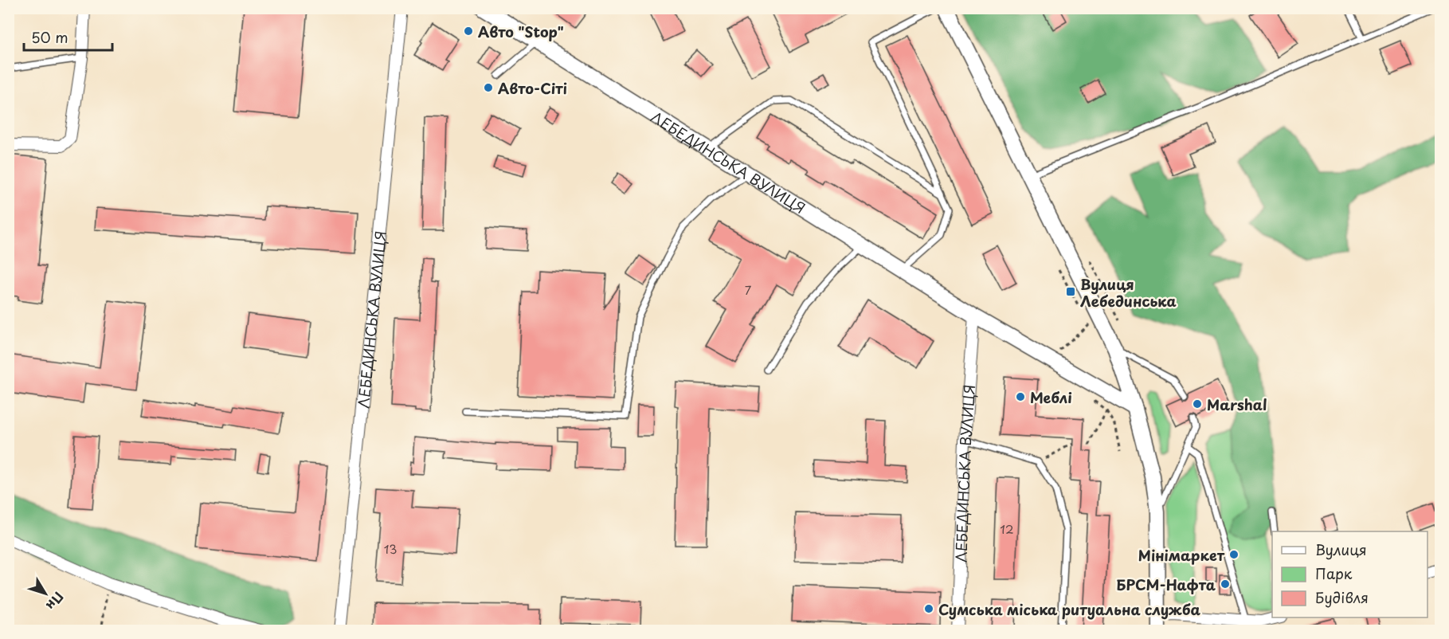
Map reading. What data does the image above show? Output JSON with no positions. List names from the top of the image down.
{
  "streets": {
    "street": ["ЛЕБЕДИНСЬКА ВУЛИЦЯ"]
  },
  "places": {
    "other": [
      "Авто \"Stop\"",
      "Авто-Сіті",
      "Меблі",
      "Marshal",
      "Мінімаркет",
      "БРСМ-Нафта",
      "Сумська міська ритуальна служба"
    ],
    "transit": ["Вулиця Лебединська"]
  },
  "house_numbers": ["7", "12", "13"],
  "legend": ["Вулиця", "Парк", "Будівля"],
  "scale_bar": "50 m",
  "north": "bottom right"
}
